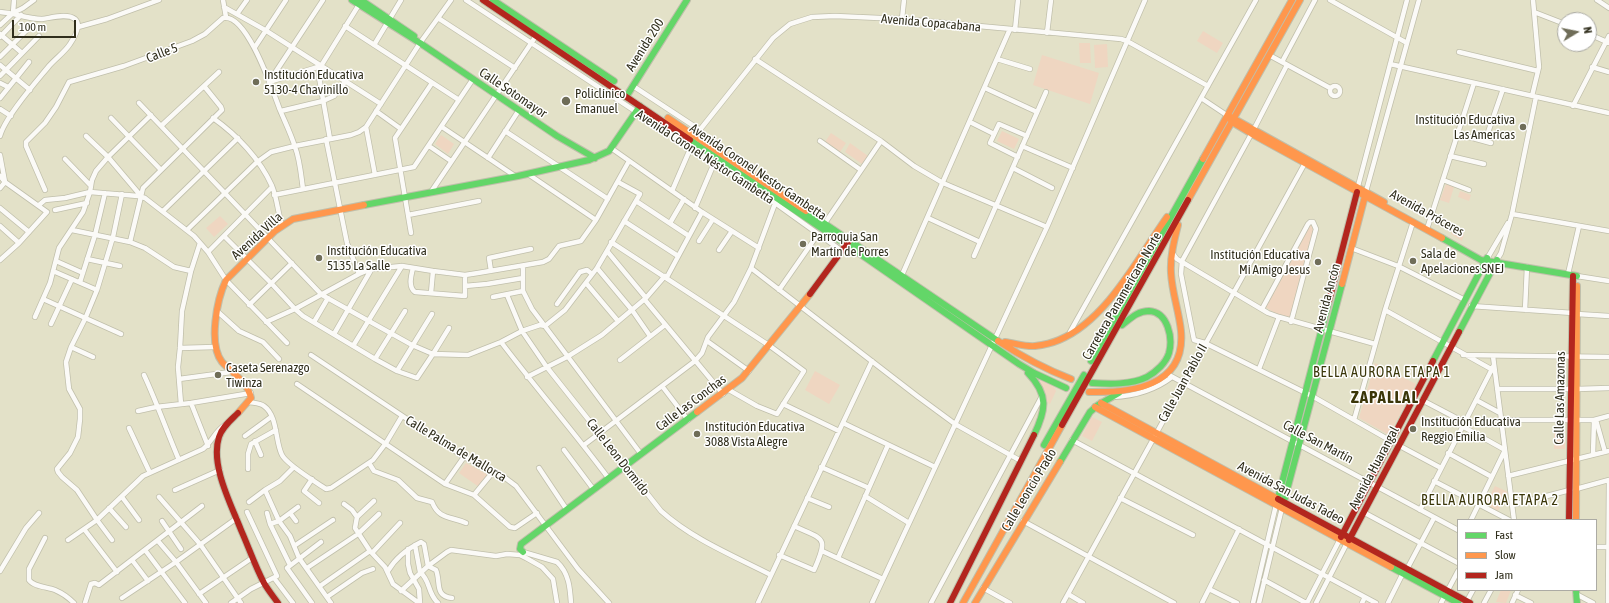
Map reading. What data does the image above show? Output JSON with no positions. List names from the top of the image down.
{
  "streets": {
    "main road": [
      "Avenida 200",
      "Calle Sotomayor",
      "Avenida Coronel Nestor Gambetta",
      "Avenida Próceres",
      "Avenida Villa",
      "Carretera Panamericana Norte",
      "Avenida Ancón",
      "Calle Las Amazonas",
      "Calle Las Conchas",
      "Avenida Huarangal",
      "Calle Leoncio Prado",
      "Avenida San Judas Tadeo"
    ],
    "street": [
      "Avenida Copacabana",
      "Calle 5",
      "Avenida Coronel Néstor Gambetta",
      "Calle Juan Pablo II",
      "Calle San Martín",
      "Calle Palma de Mallorca",
      "Calle Leon Dormido"
    ]
  },
  "crossings": [
    ["Avenida Copacabana", "Avenida Coronel Nestor Gambetta"],
    ["Avenida 200", "Avenida Coronel Néstor Gambetta"],
    ["Avenida 200", "Avenida Coronel Nestor Gambetta"],
    ["Calle Sotomayor", "Avenida Villa"],
    ["Avenida Coronel Néstor Gambetta", "Avenida Coronel Nestor Gambetta"],
    ["Avenida Coronel Néstor Gambetta", "Avenida Villa"],
    ["Avenida Coronel Nestor Gambetta", "Avenida Villa"],
    ["Avenida Coronel Nestor Gambetta", "Calle Las Conchas"],
    ["Avenida Próceres", "Carretera Panamericana Norte"],
    ["Avenida Próceres", "Avenida Ancón"],
    ["Avenida Próceres", "Calle Juan Pablo II"],
    ["Avenida Próceres", "Calle Las Amazonas"],
    ["Avenida Próceres", "Avenida Huarangal"],
    ["Avenida Ancón", "Calle San Martín"],
    ["Avenida Ancón", "Avenida San Judas Tadeo"],
    ["Calle Juan Pablo II", "Calle San Martín"],
    ["Calle Juan Pablo II", "Avenida San Judas Tadeo"],
    ["Calle Las Conchas", "Calle Palma de Mallorca"],
    ["Calle Las Conchas", "Calle Leon Dormido"],
    ["Calle San Martín", "Avenida Huarangal"],
    ["Calle San Martín", "Calle Leoncio Prado"],
    ["Avenida Huarangal", "Avenida San Judas Tadeo"],
    ["Calle Leoncio Prado", "Avenida San Judas Tadeo"]
  ],
  "districts": ["BELLA AURORA ETAPA 1", "ZAPALLAL", "BELLA AURORA ETAPA 2"],
  "places": [
    "Institución Educativa 5130-4 Chavinillo",
    "Policlínico Emanuel",
    "Institución Educativa Las Americas",
    "Parroquia San Martín de Porres",
    "Institución Educativa 5135 La Salle",
    "Sala de Apelaciones SNEJ",
    "Institución Educativa Mi Amigo Jesus",
    "Caseta Serenazgo Tiwinza",
    "Institución Educativa Reggio Emilia",
    "Institución Educativa 3088 Vista Alegre"
  ],
  "legend": ["Fast", "Slow", "Jam"],
  "scale_bar": "100 m",
  "north": "right"
}
